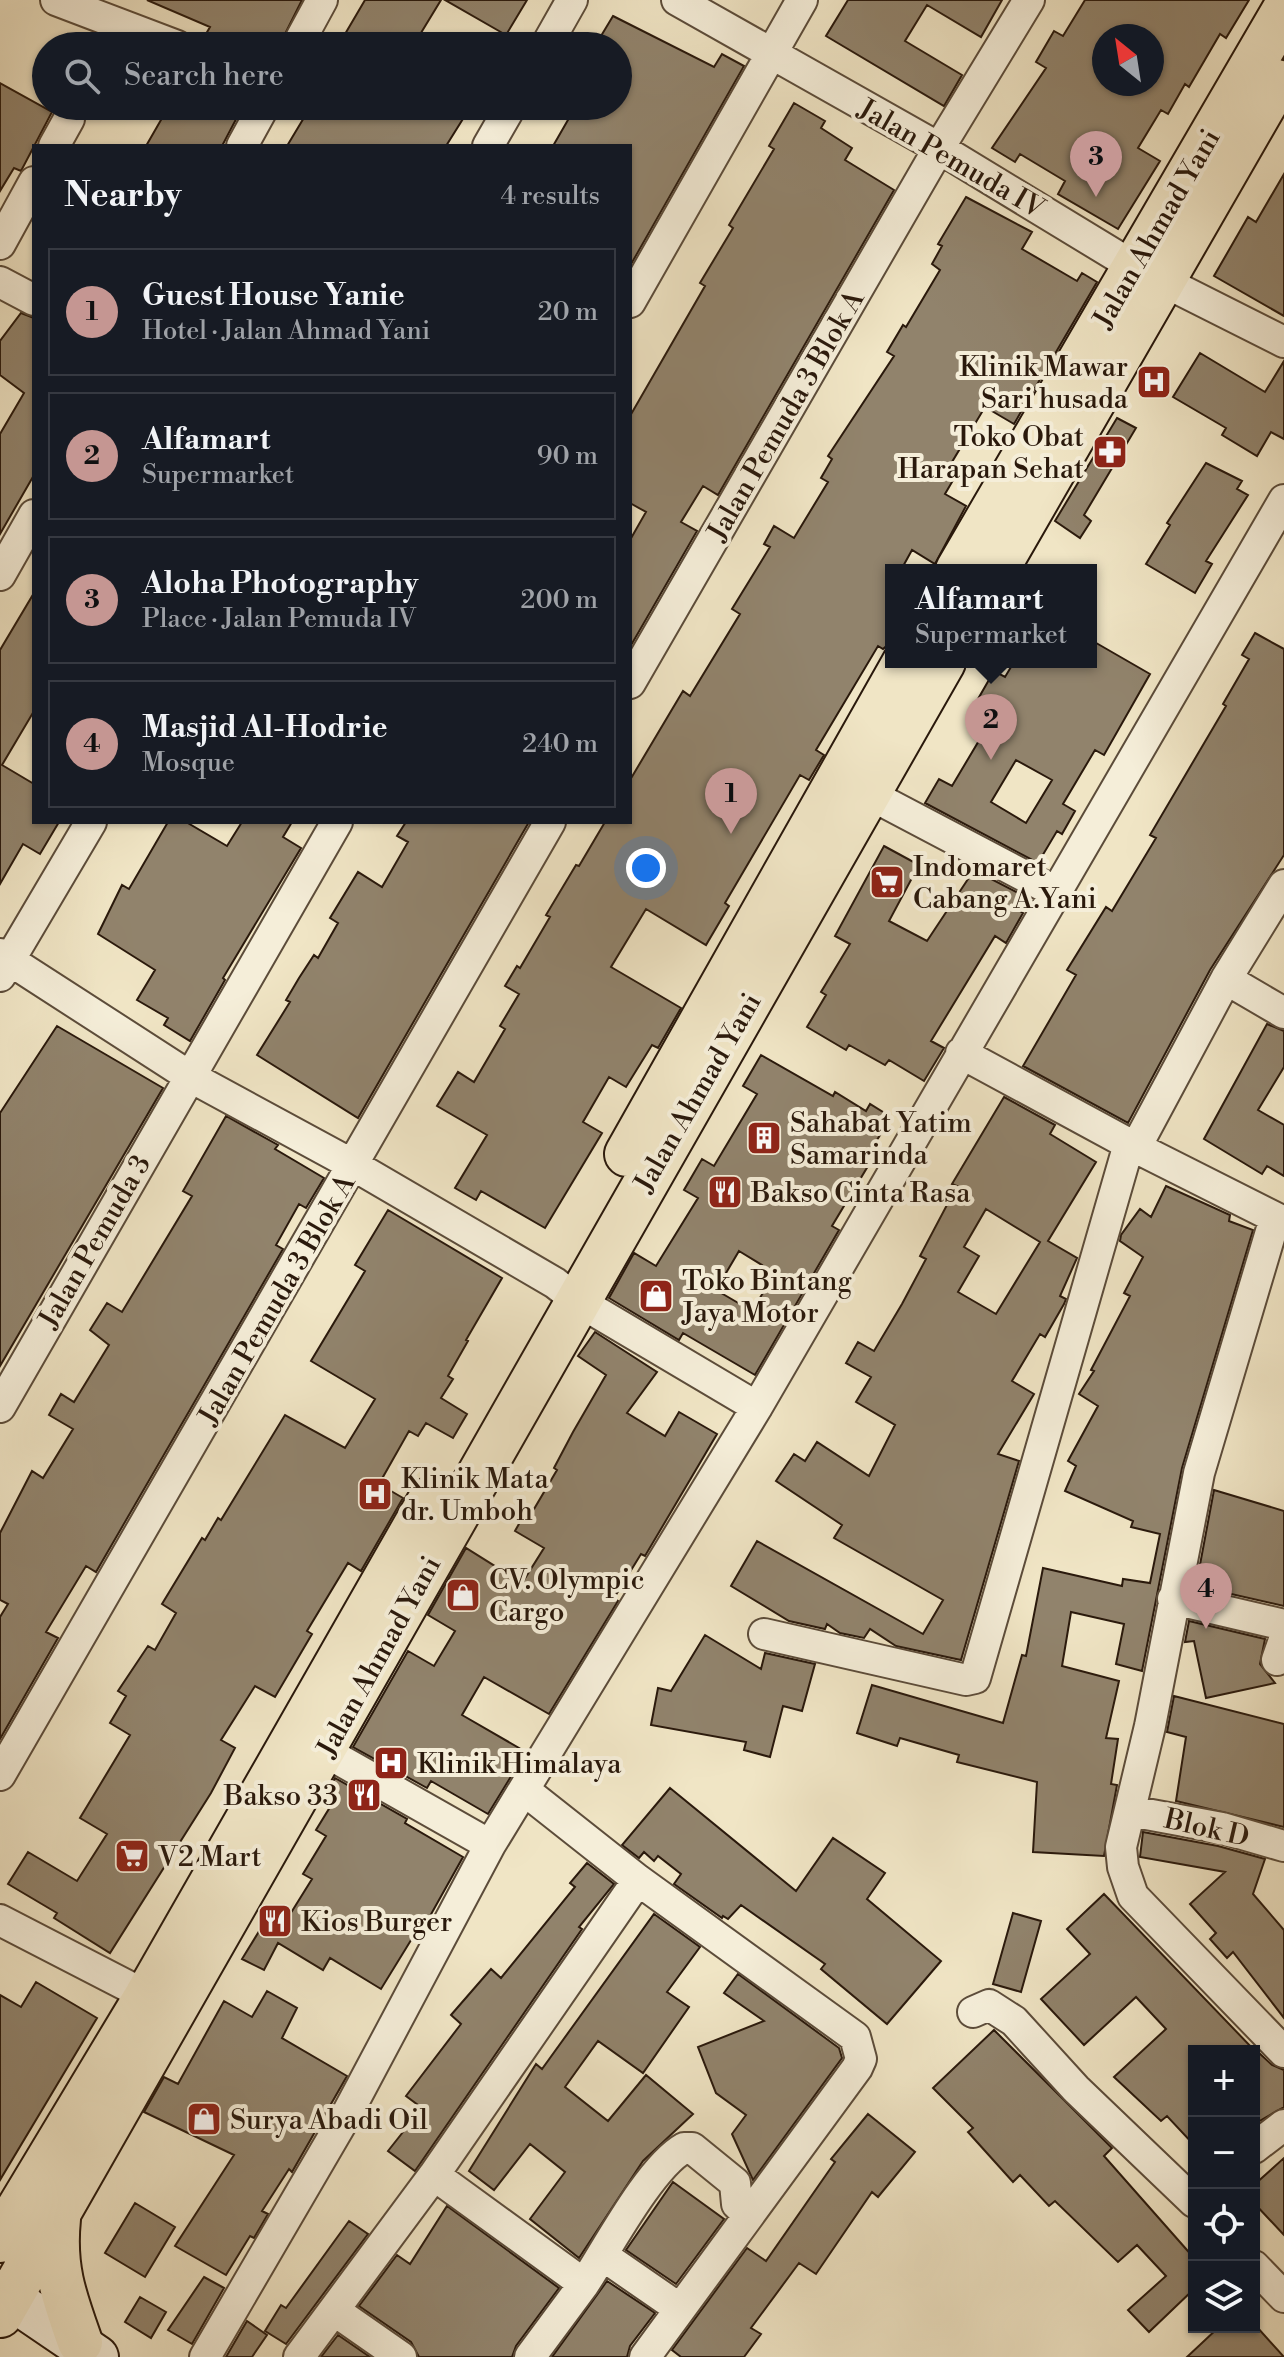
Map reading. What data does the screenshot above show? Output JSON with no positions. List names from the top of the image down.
{
  "streets": {
    "main road": ["Jalan Ahmad Yani"],
    "street": [
      "Jalan Pemuda IV",
      "Jalan Pemuda 3 Blok A",
      "Jalan Pemuda 3",
      "Blok D"
    ]
  },
  "crossings": [
    ["Jalan Pemuda IV", "Jalan Ahmad Yani"],
    ["Jalan Pemuda IV", "Jalan Pemuda 3 Blok A"]
  ],
  "places": {
    "hospital": ["Klinik Mawar Sari husada", "Klinik Mata dr. Umboh", "Klinik Himalaya"],
    "pharmacy": ["Toko Obat Harapan Sehat"],
    "supermarket": ["Indomaret Cabang A.Yani", "V2 Mart"],
    "building": ["Sahabat Yatim Samarinda"],
    "restaurant": ["Bakso Cinta Rasa", "Bakso 33", "Kios Burger"],
    "shop": ["Toko Bintang Jaya Motor", "CV. Olympic Cargo", "Surya Abadi Oil"]
  },
  "north": "top left",
  "page": {
    "search": "Search here",
    "pins": [
      "3",
      "2",
      "1",
      "4"
    ],
    "heading": ["Nearby", "4 results"],
    "list": [
      {
        "mark": "1",
        "name": "Guest House Yanie",
        "note": "Hotel · Jalan Ahmad Yani",
        "value": "20 m"
      },
      {
        "mark": "2",
        "name": "Alfamart",
        "note": "Supermarket",
        "value": "90 m"
      },
      {
        "mark": "3",
        "name": "Aloha Photography",
        "note": "Place · Jalan Pemuda IV",
        "value": "200 m"
      },
      {
        "mark": "4",
        "name": "Masjid Al-Hodrie",
        "note": "Mosque",
        "value": "240 m"
      }
    ],
    "popup": ["Alfamart", "Supermarket"],
    "map_buttons": ["+", "−"]
  }
}
